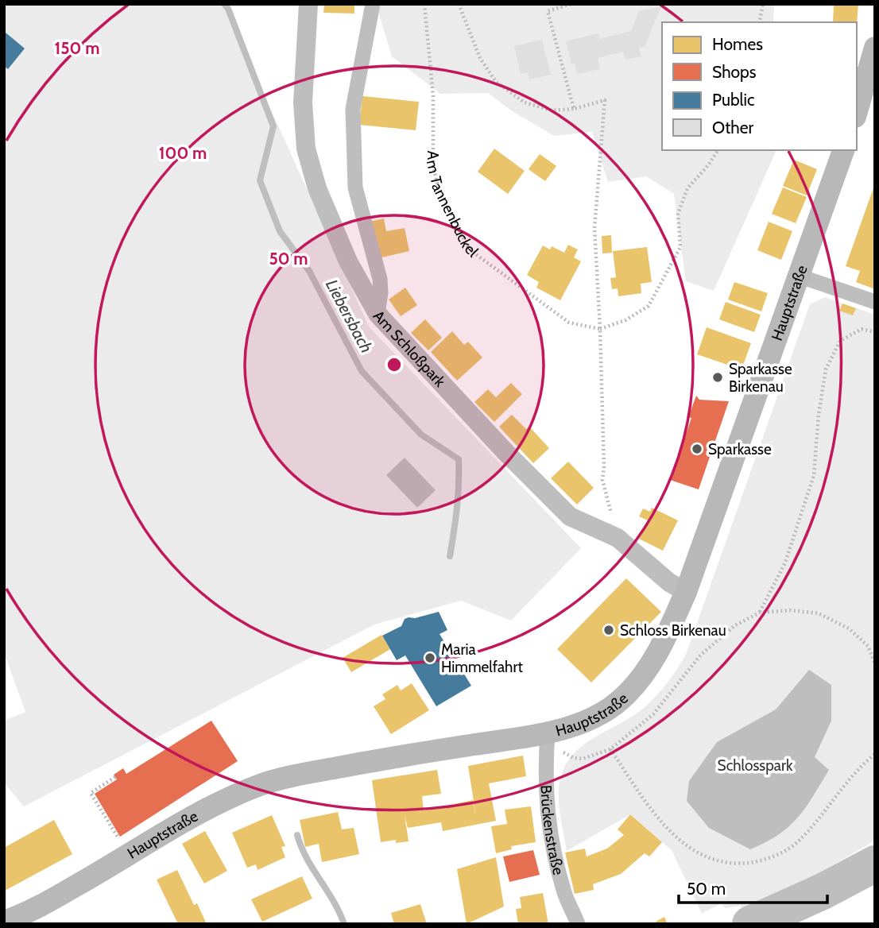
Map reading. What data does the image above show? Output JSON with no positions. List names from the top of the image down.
{
  "streets": {
    "main road": ["Hauptstraße"],
    "street": ["Am Schloßpark", "Brückenstraße"],
    "path": ["Am Tannenbuckel"]
  },
  "crossings": [
    ["Hauptstraße", "Am Schloßpark"],
    ["Hauptstraße", "Brückenstraße"]
  ],
  "water": ["Liebersbach"],
  "parks": ["Schlosspark"],
  "places": [
    "Sparkasse Birkenau",
    "Sparkasse",
    "Schloss Birkenau",
    "Maria Himmelfahrt"
  ],
  "legend": [
    "Homes",
    "Shops",
    "Public",
    "Other"
  ],
  "scale_bar": "50 m",
  "rings": ["150 m", "100 m", "50 m"]
}
